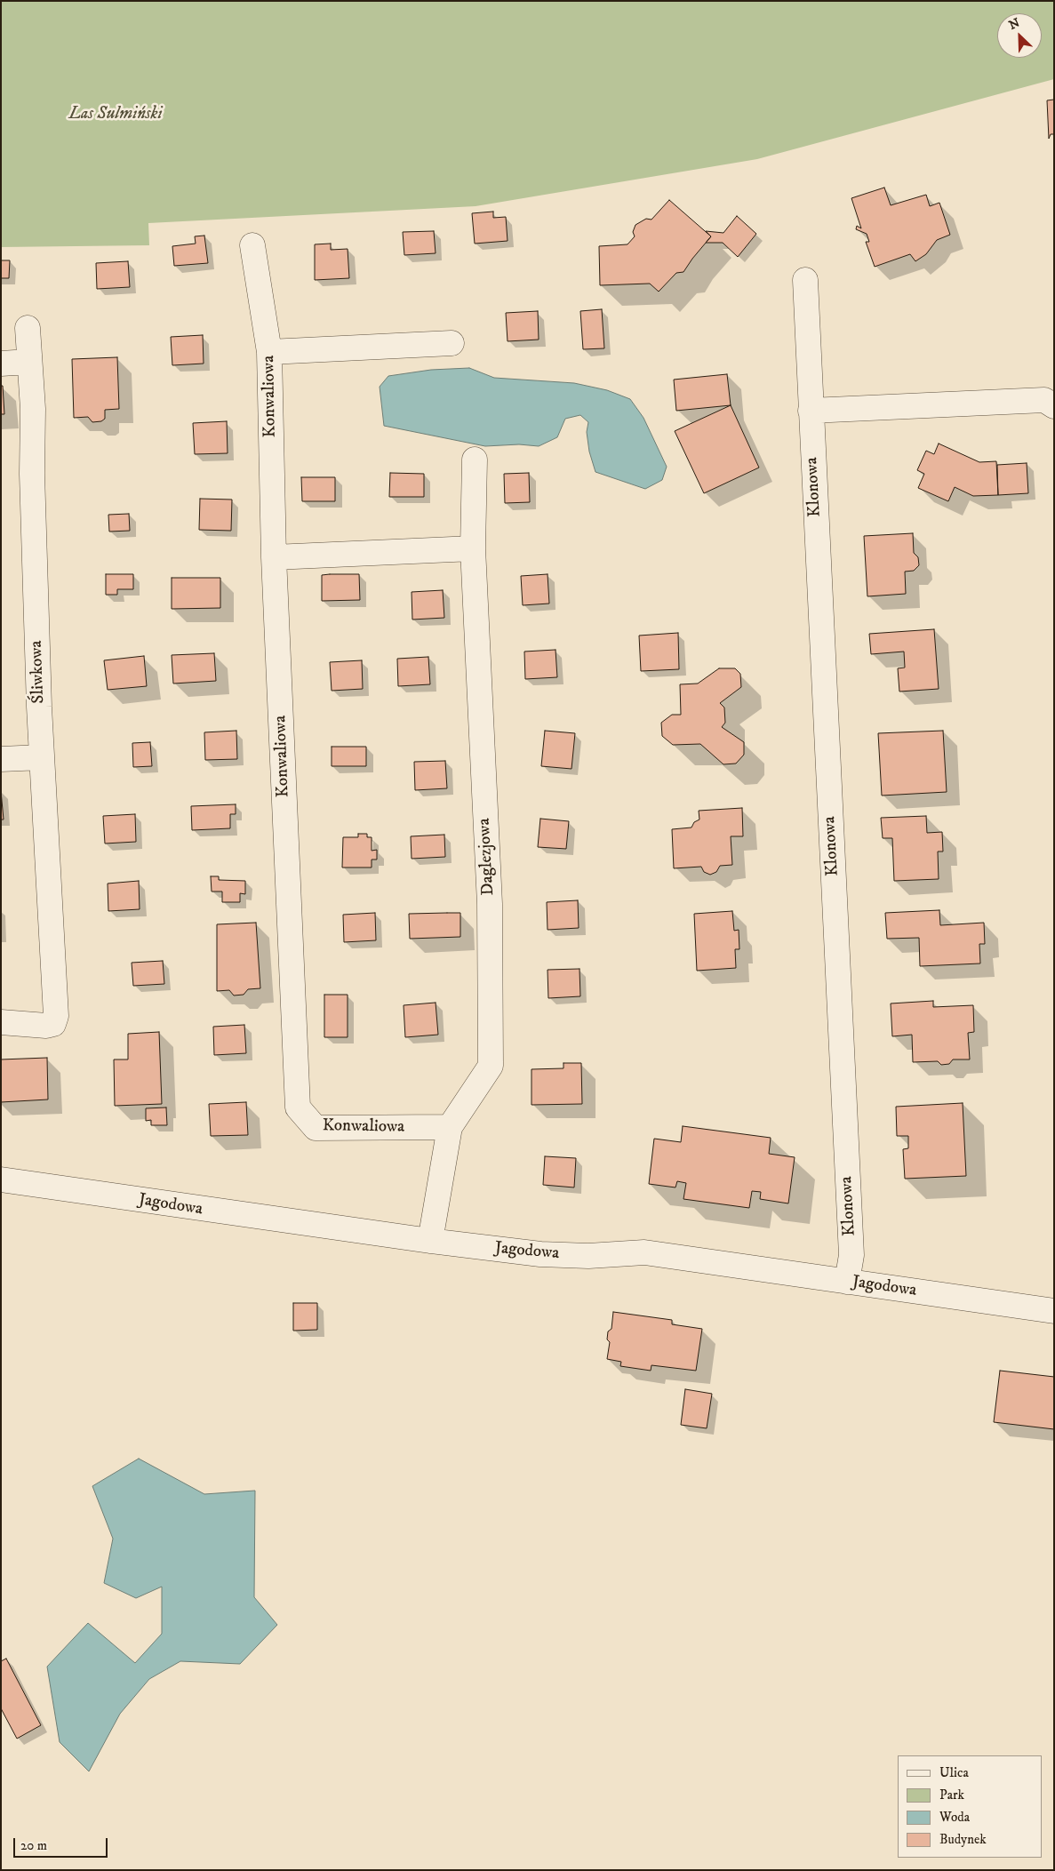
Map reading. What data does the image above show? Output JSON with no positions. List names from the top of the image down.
{
  "streets": {
    "street": [
      "Konwaliowa",
      "Klonowa",
      "Śliwkowa",
      "Daglezjowa",
      "Jagodowa"
    ]
  },
  "crossings": [
    ["Konwaliowa", "Daglezjowa"],
    ["Klonowa", "Jagodowa"],
    ["Daglezjowa", "Jagodowa"]
  ],
  "parks": ["Las Sulmiński"],
  "legend": [
    "Ulica",
    "Park",
    "Woda",
    "Budynek"
  ],
  "scale_bar": "20 m",
  "north": "top left"
}
